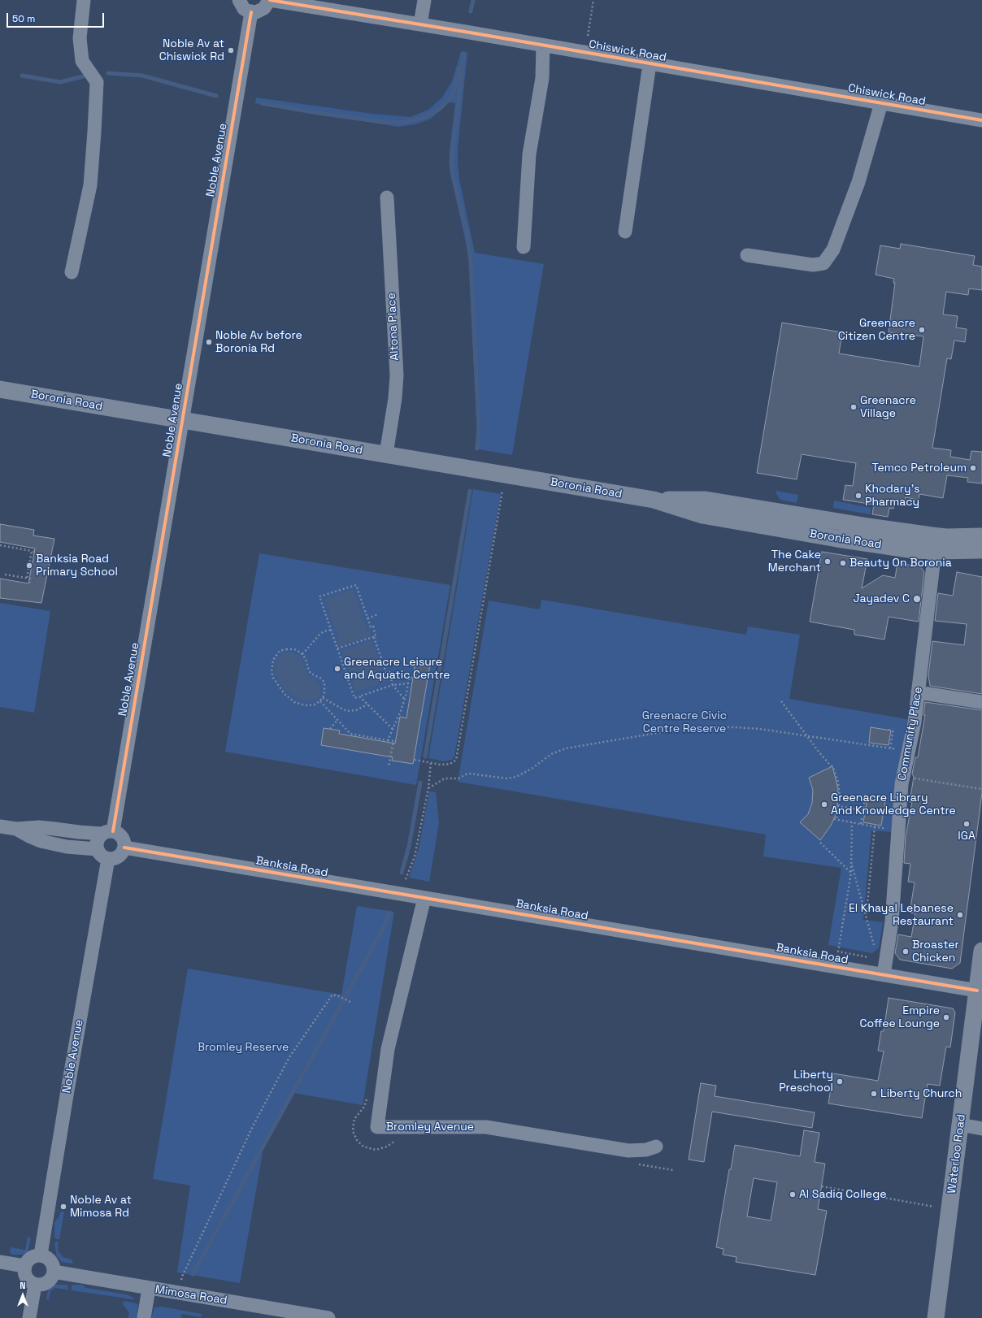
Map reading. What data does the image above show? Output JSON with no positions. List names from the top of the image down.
{
  "streets": {
    "main road": ["Boronia Road", "Waterloo Road"],
    "street": [
      "Chiswick Road",
      "Noble Avenue",
      "Altona Place",
      "Community Place",
      "Banksia Road",
      "Bromley Avenue",
      "Mimosa Road"
    ]
  },
  "crossings": [
    ["Noble Avenue", "Boronia Road"],
    ["Noble Avenue", "Banksia Road"],
    ["Noble Avenue", "Mimosa Road"],
    ["Altona Place", "Boronia Road"],
    ["Boronia Road", "Community Place"],
    ["Community Place", "Banksia Road"],
    ["Banksia Road", "Bromley Avenue"],
    ["Banksia Road", "Waterloo Road"]
  ],
  "parks": ["Greenacre Civic Centre Reserve", "Bromley Reserve"],
  "places": [
    "Noble Av at Chiswick Rd",
    "Greenacre Citizen Centre",
    "Noble Av before Boronia Rd",
    "Greenacre Village",
    "Temco Petroleum",
    "Khodary's Pharmacy",
    "The Cake Merchant",
    "Beauty On Boronia",
    "Banksia Road Primary School",
    "Jayadev C",
    "Greenacre Leisure and Aquatic Centre",
    "Greenacre Library And Knowledge Centre",
    "IGA",
    "El Khayal Lebanese Restaurant",
    "Broaster Chicken",
    "Empire Coffee Lounge",
    "Liberty Preschool",
    "Liberty Church",
    "Al Sadiq College",
    "Noble Av at Mimosa Rd"
  ],
  "scale_bar": "50 m",
  "north": "top"
}
